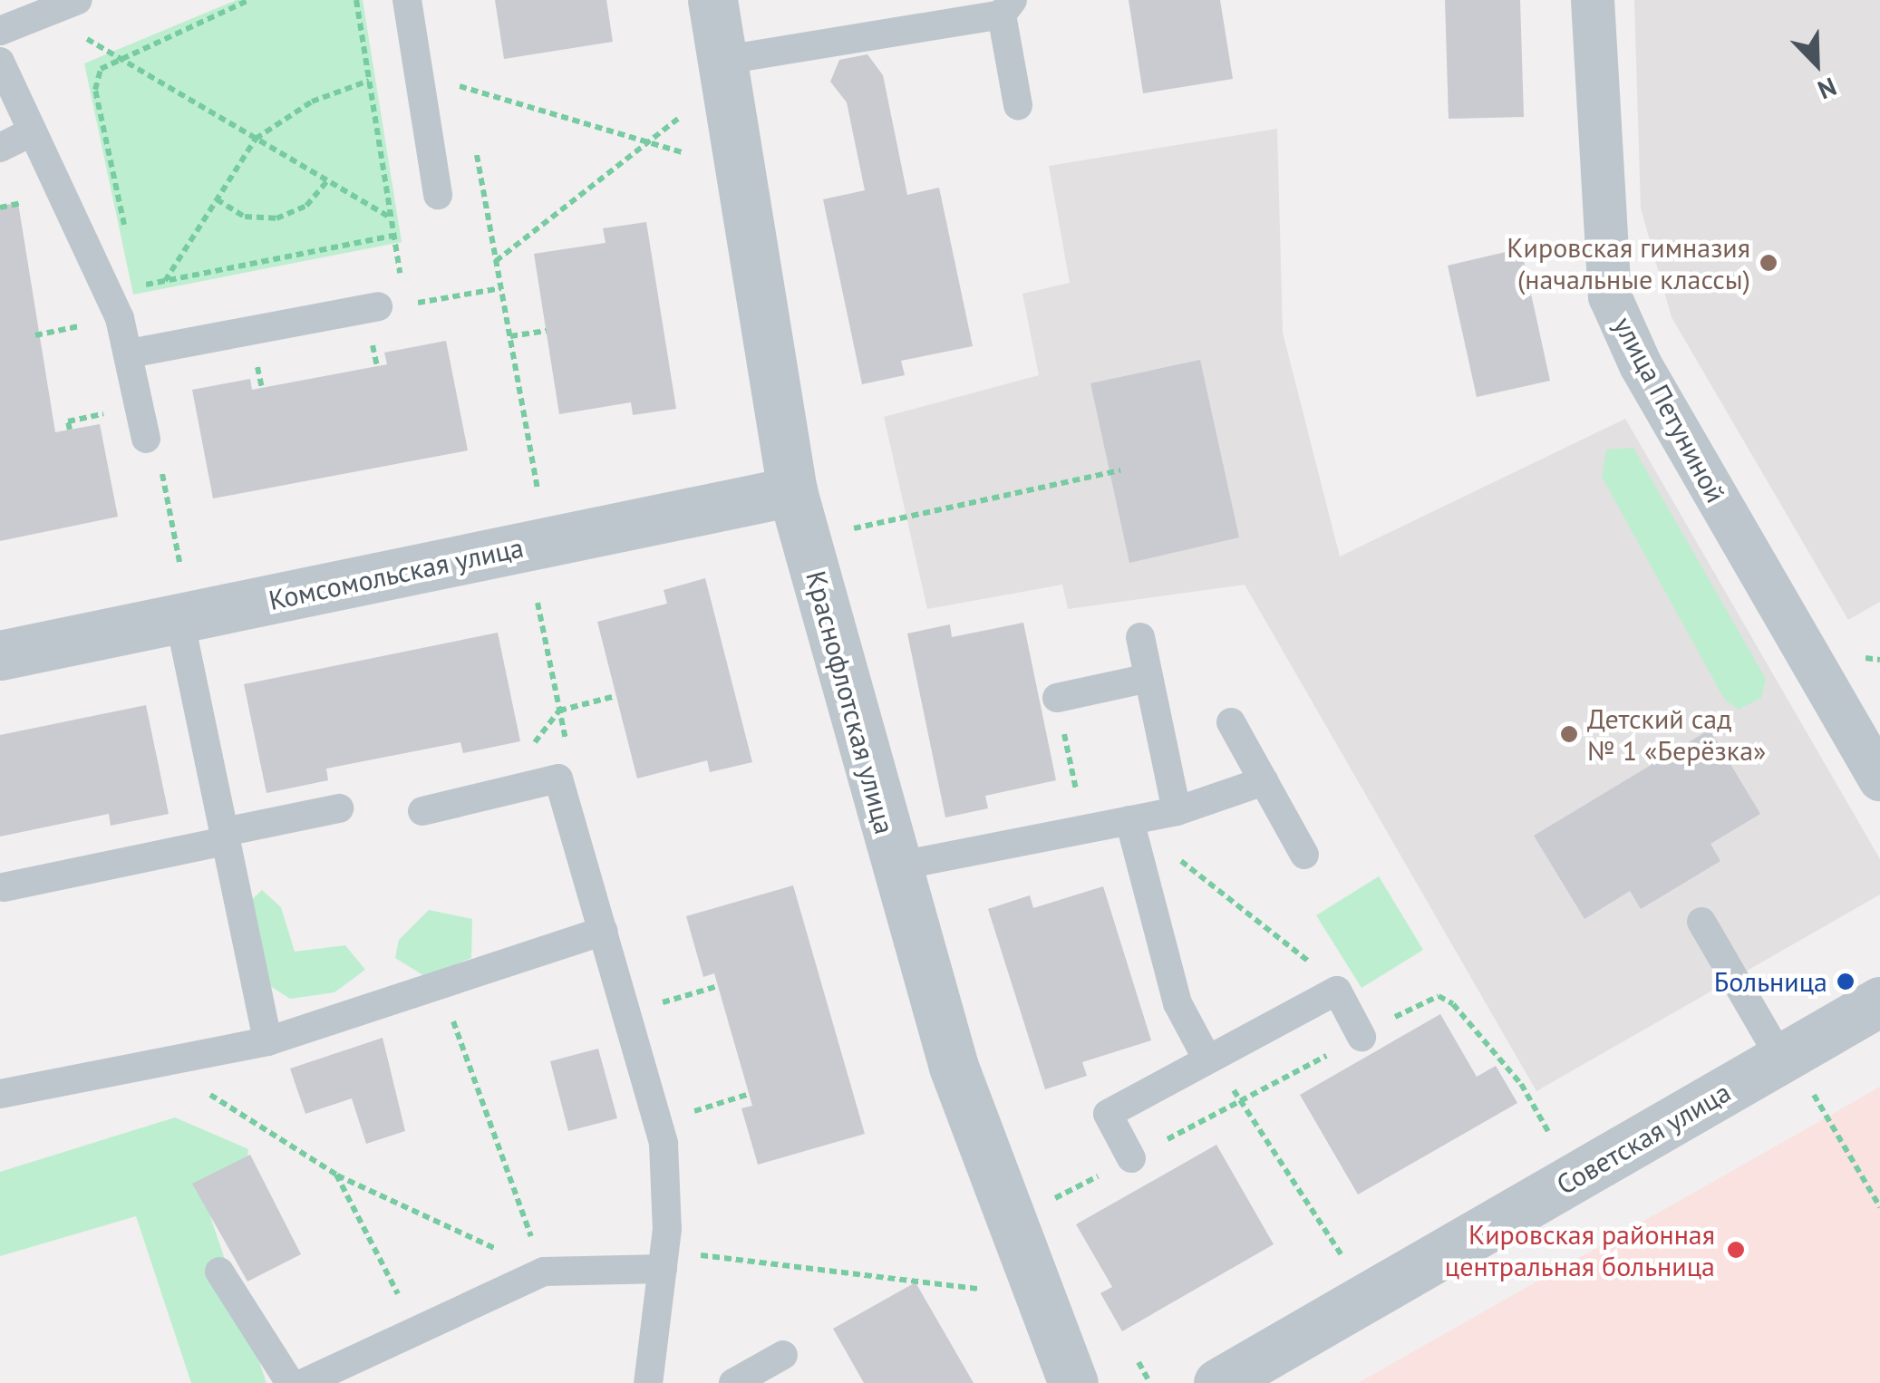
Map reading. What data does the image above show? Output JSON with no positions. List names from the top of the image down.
{
  "streets": {
    "street": [
      "улица Петуниной",
      "Комсомольская улица",
      "Краснофлотская улица",
      "Советская улица"
    ]
  },
  "crossings": [
    ["Комсомольская улица", "Краснофлотская улица"]
  ],
  "places": [
    "Кировская гимназия (начальные классы)",
    "Детский сад № 1 «Берёзка»",
    "Больница",
    "Кировская районная центральная больница"
  ],
  "north": "bottom right"
}
